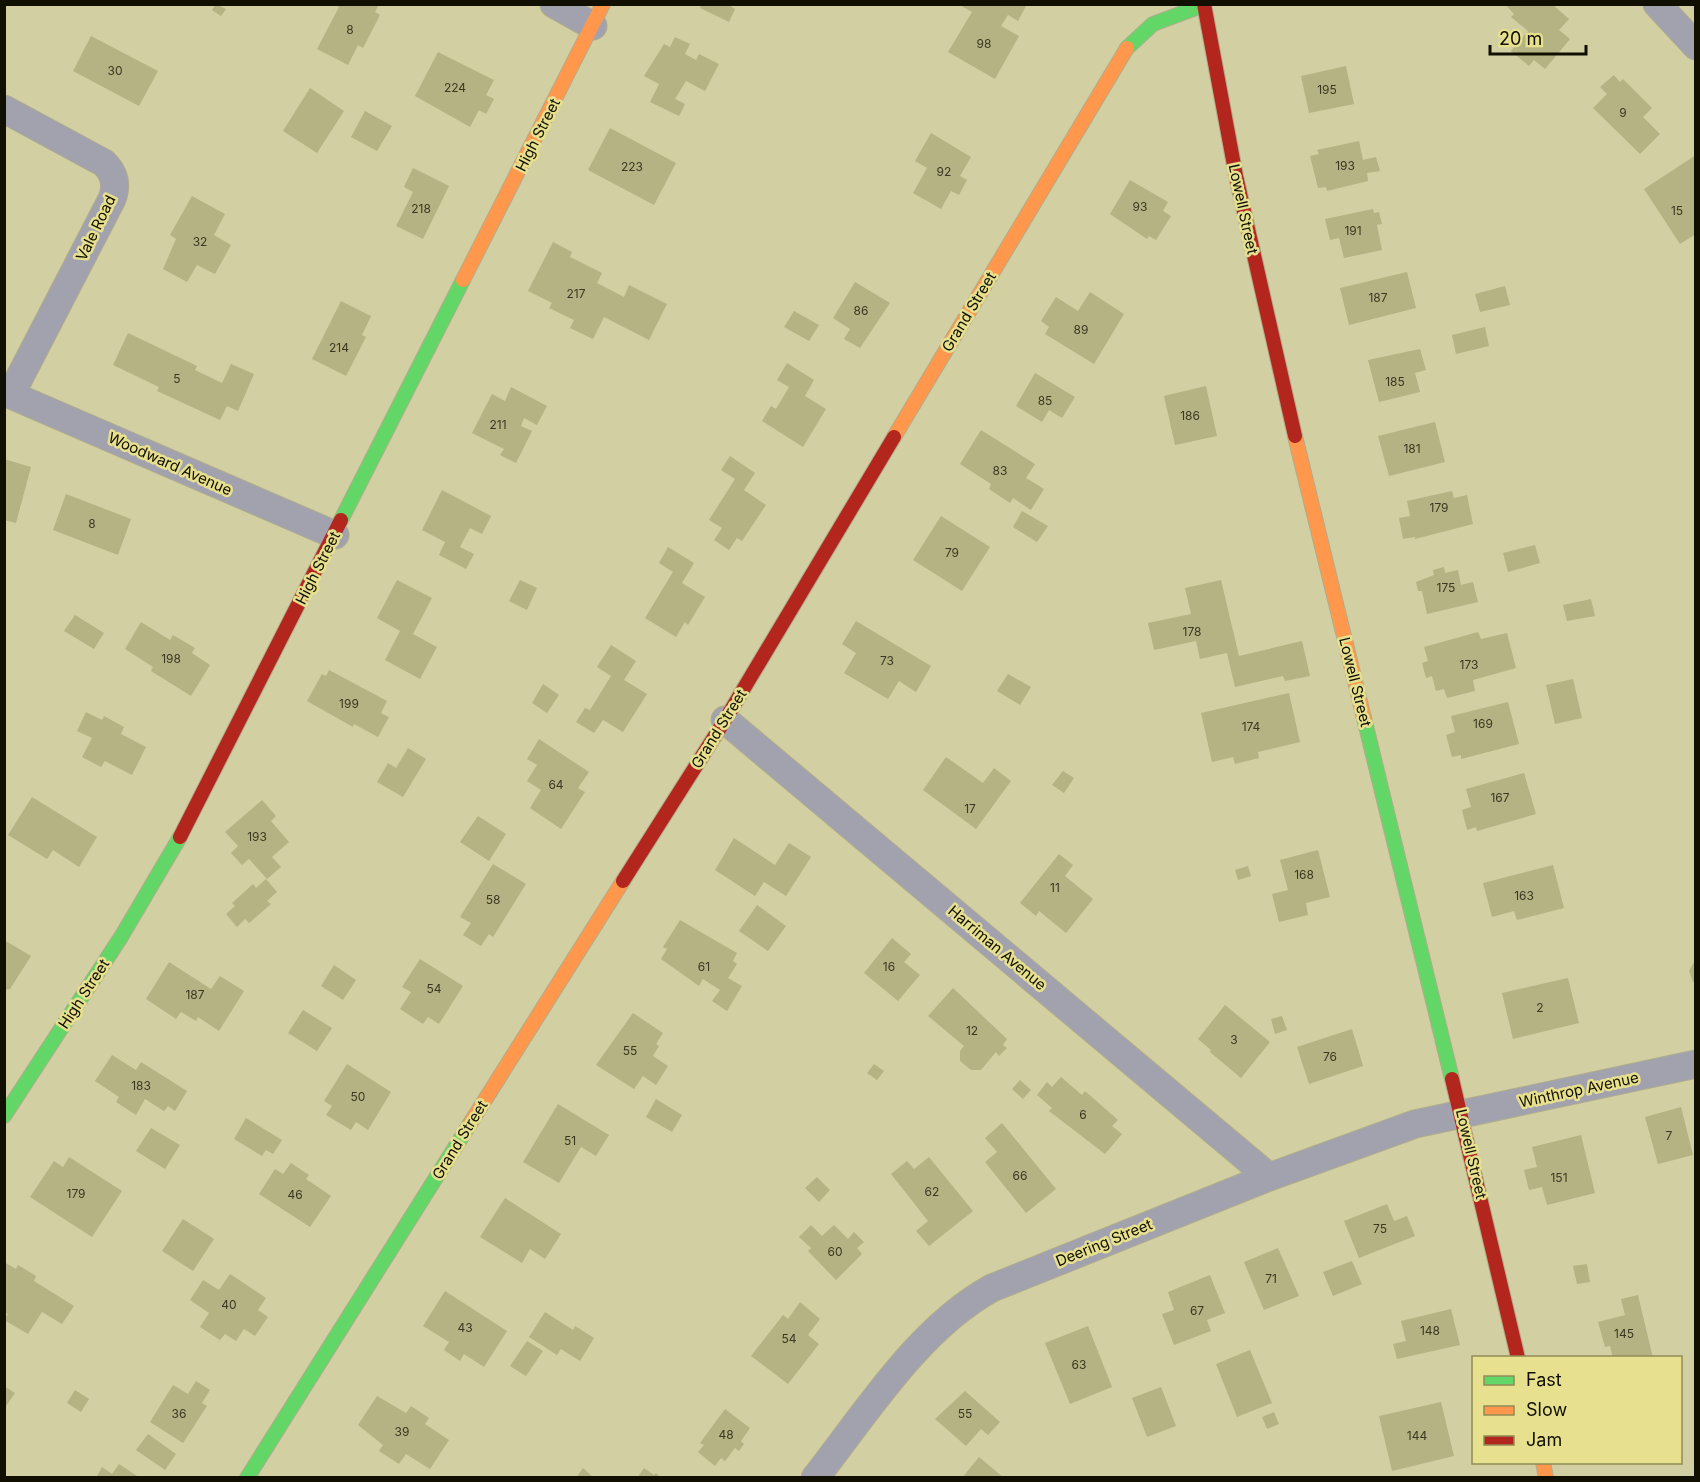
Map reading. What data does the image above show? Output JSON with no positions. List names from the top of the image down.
{
  "streets": {
    "street": [
      "High Street",
      "Lowell Street",
      "Vale Road",
      "Grand Street",
      "Woodward Avenue",
      "Harriman Avenue",
      "Winthrop Avenue",
      "Deering Street"
    ]
  },
  "crossings": [
    ["High Street", "Woodward Avenue"],
    ["Lowell Street", "Grand Street"],
    ["Lowell Street", "Winthrop Avenue"],
    ["Lowell Street", "Deering Street"],
    ["Vale Road", "Woodward Avenue"],
    ["Grand Street", "Harriman Avenue"],
    ["Harriman Avenue", "Deering Street"],
    ["Winthrop Avenue", "Deering Street"]
  ],
  "house_numbers": [
    "8",
    "98",
    "30",
    "224",
    "195",
    "9",
    "193",
    "223",
    "92",
    "93",
    "218",
    "15",
    "191",
    "32",
    "217",
    "187",
    "86",
    "89",
    "214",
    "5",
    "185",
    "85",
    "186",
    "211",
    "181",
    "83",
    "179",
    "8",
    "79",
    "175",
    "178",
    "198",
    "73",
    "173",
    "199",
    "169",
    "174",
    "64",
    "167",
    "17",
    "193",
    "168",
    "11",
    "163",
    "58",
    "61",
    "16",
    "54",
    "187",
    "2",
    "12",
    "3",
    "55",
    "76",
    "183",
    "50",
    "6",
    "7",
    "51",
    "66",
    "151",
    "62",
    "179",
    "46",
    "75",
    "60",
    "71",
    "40",
    "67",
    "43",
    "148",
    "145",
    "54",
    "63",
    "36",
    "55",
    "39",
    "48",
    "144"
  ],
  "legend": ["Fast", "Slow", "Jam"],
  "scale_bar": "20 m"
}
